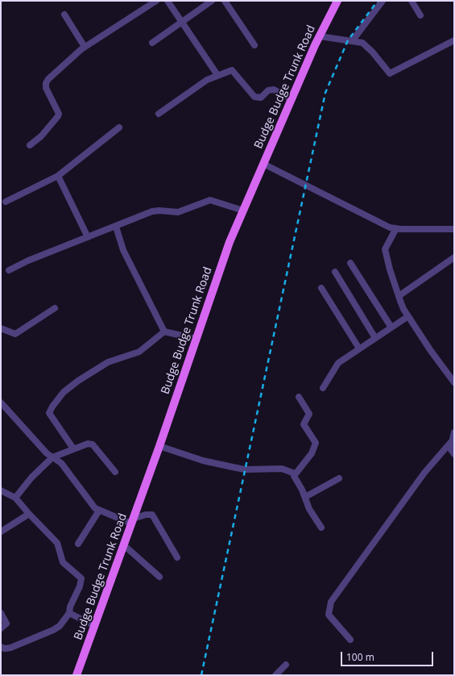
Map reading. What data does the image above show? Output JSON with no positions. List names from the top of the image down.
{
  "streets": {
    "main road": ["Budge Budge Trunk Road"]
  },
  "scale_bar": "100 m"
}
